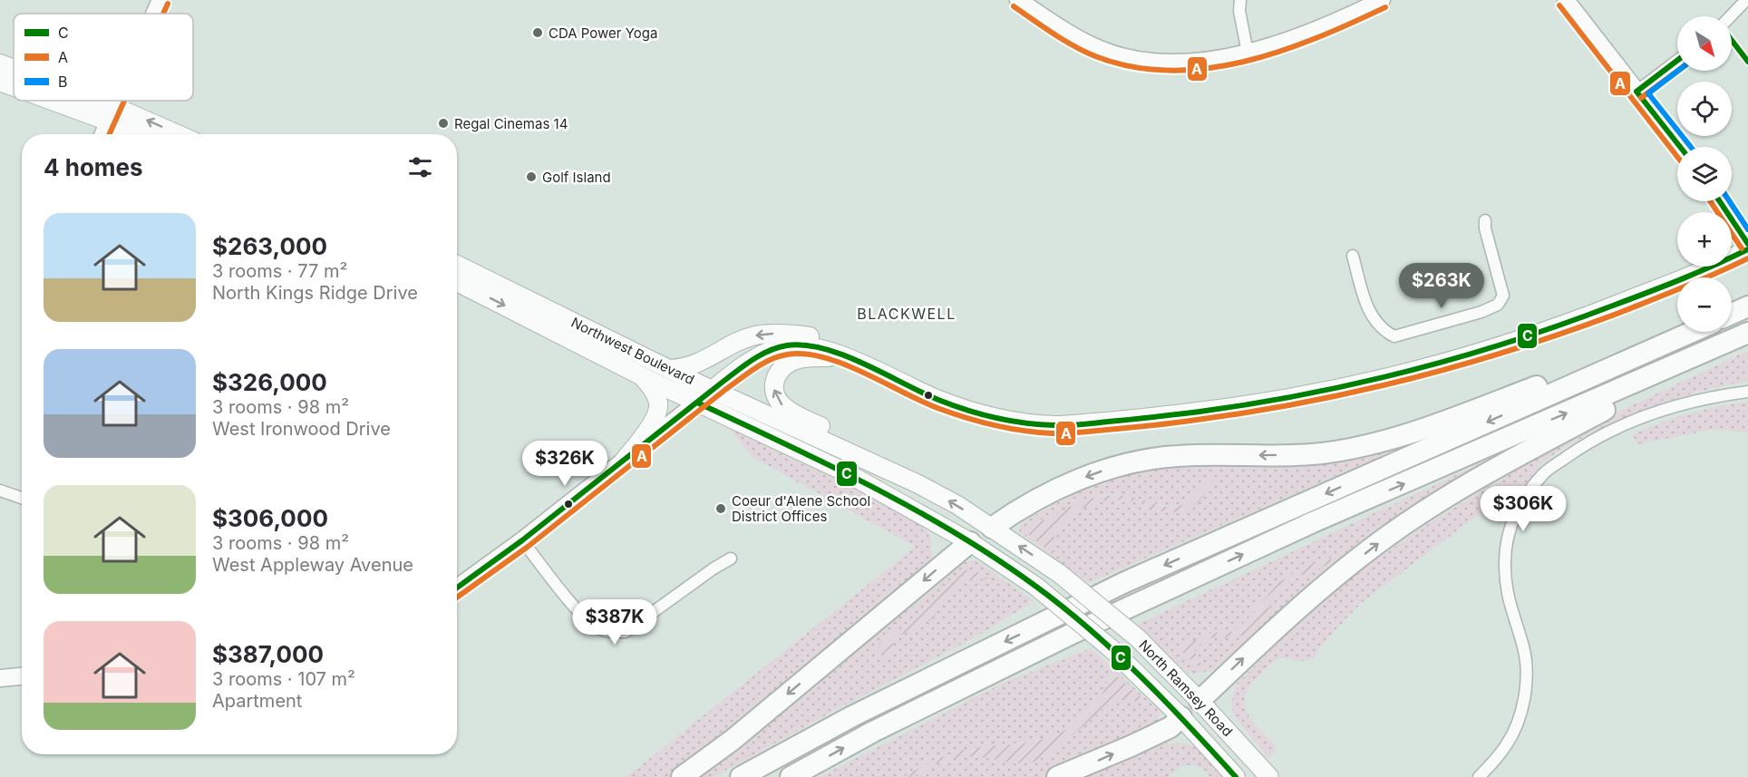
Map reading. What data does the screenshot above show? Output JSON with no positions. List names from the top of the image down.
{
  "streets": {
    "main road": ["Northwest Boulevard", "North Ramsey Road"]
  },
  "crossings": [
    ["Northwest Boulevard", "North Ramsey Road"]
  ],
  "districts": ["BLACKWELL"],
  "places": [
    "CDA Power Yoga",
    "Regal Cinemas 14",
    "Golf Island",
    "Coeur d'Alene School District Offices"
  ],
  "lines": ["transit line A", "transit line C", "transit line B"],
  "legend": ["C", "A", "B"],
  "north": "bottom right",
  "page": {
    "map_buttons": ["+", "−"],
    "heading": "4 homes",
    "list": [
      {
        "name": "$263,000",
        "note": "3 rooms · 77 m² · North Kings Ridge Drive"
      },
      {
        "name": "$326,000",
        "note": "3 rooms · 98 m² · West Ironwood Drive"
      },
      {
        "name": "$306,000",
        "note": "3 rooms · 98 m² · West Appleway Avenue"
      },
      {
        "name": "$387,000",
        "note": "3 rooms · 107 m² · Apartment"
      }
    ],
    "price": [
      "$263K",
      "$326K",
      "$306K",
      "$387K"
    ]
  }
}
